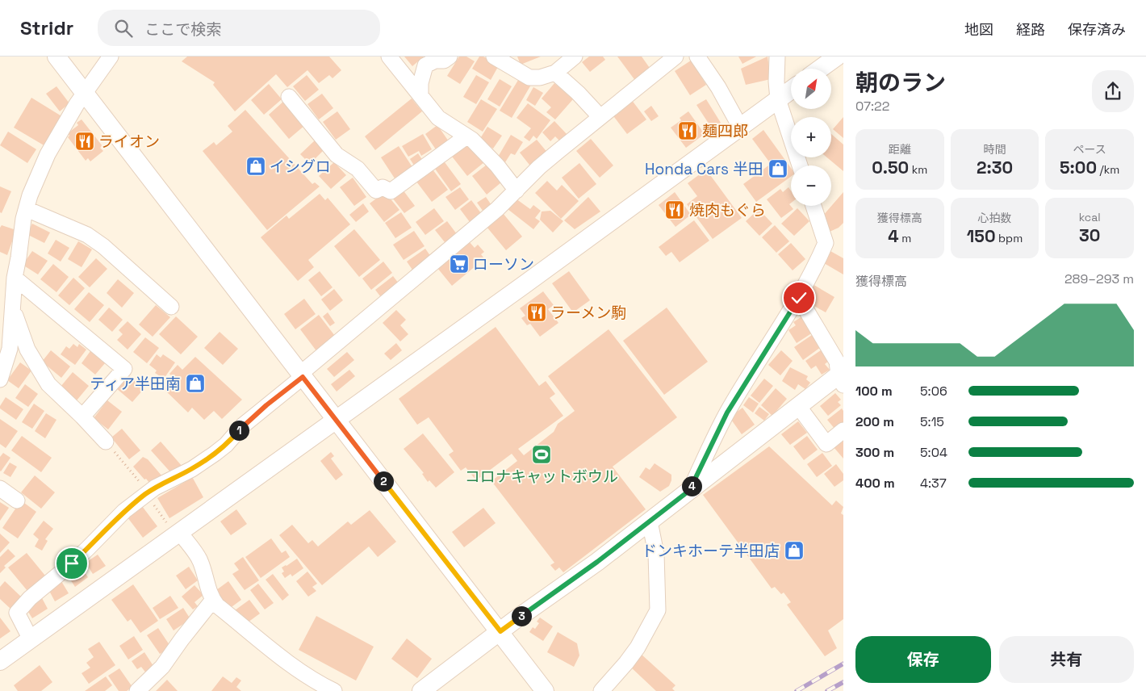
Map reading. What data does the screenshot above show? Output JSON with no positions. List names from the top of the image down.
{
  "places": {
    "restaurant": [
      "麺四郎",
      "ライオン",
      "焼肉もぐら",
      "ラーメン駒"
    ],
    "shop": [
      "イシグロ",
      "Honda Cars 半田",
      "ティア半田南",
      "ドンキホーテ半田店"
    ],
    "supermarket": ["ローソン"],
    "sports": ["コロナキャットボウル"]
  },
  "north": "top right",
  "page": {
    "header": "Stridr",
    "search": "ここで検索",
    "nav": ["地図", "経路", "保存済み"],
    "heading": ["朝のラン", "07:22"],
    "map_buttons": ["+", "−"],
    "stats": [
      ["距離", "0.50 km"],
      ["時間", "2:30"],
      ["ペース", "5:00 /km"],
      ["獲得標高", "4 m"],
      ["心拍数", "150 bpm"],
      ["kcal", "30"]
    ],
    "chart": ["獲得標高", "289–293 m"],
    "list": [
      {
        "name": "100 m",
        "note": "5:06"
      },
      {
        "name": "200 m",
        "note": "5:15"
      },
      {
        "name": "300 m",
        "note": "5:04"
      },
      {
        "name": "400 m",
        "note": "4:37"
      }
    ],
    "pins": [
      "1",
      "2",
      "4",
      "3"
    ],
    "buttons": ["保存", "共有"]
  }
}
